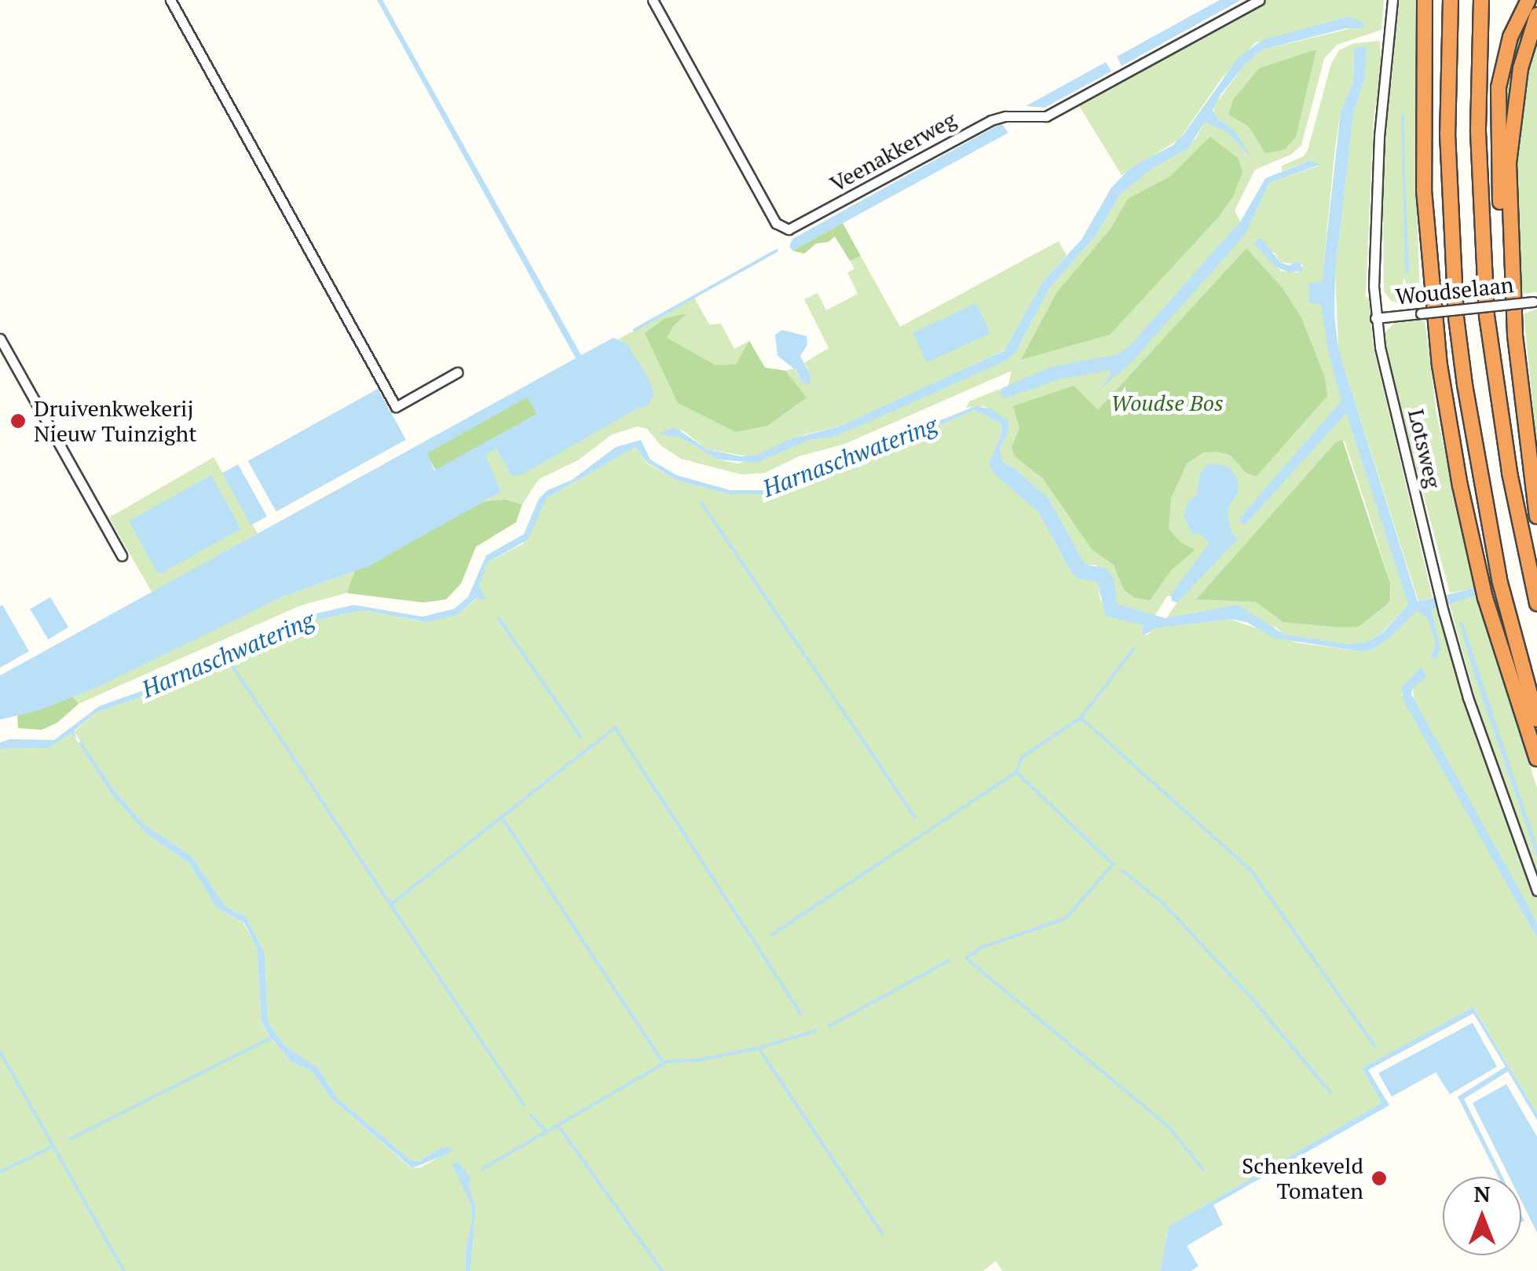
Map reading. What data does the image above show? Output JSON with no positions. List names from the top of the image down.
{
  "streets": {
    "street": ["Veenakkerweg", "Woudselaan", "Lotsweg"]
  },
  "crossings": [
    ["Woudselaan", "Lotsweg"]
  ],
  "water": ["Harnaschwatering"],
  "parks": ["Woudse Bos"],
  "places": ["Druivenkwekerij Nieuw Tuinzight", "Schenkeveld Tomaten"],
  "north": "top"
}
